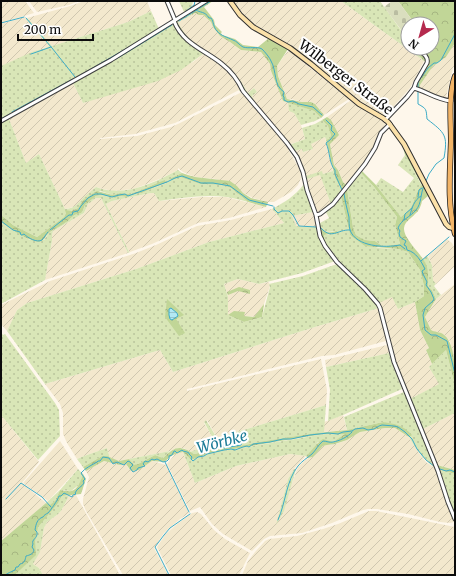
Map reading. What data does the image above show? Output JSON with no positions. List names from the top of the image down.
{
  "streets": {
    "street": ["Wilberger Straße"]
  },
  "water": ["Wörbke"],
  "scale_bar": "200 m",
  "north": "bottom left"
}
